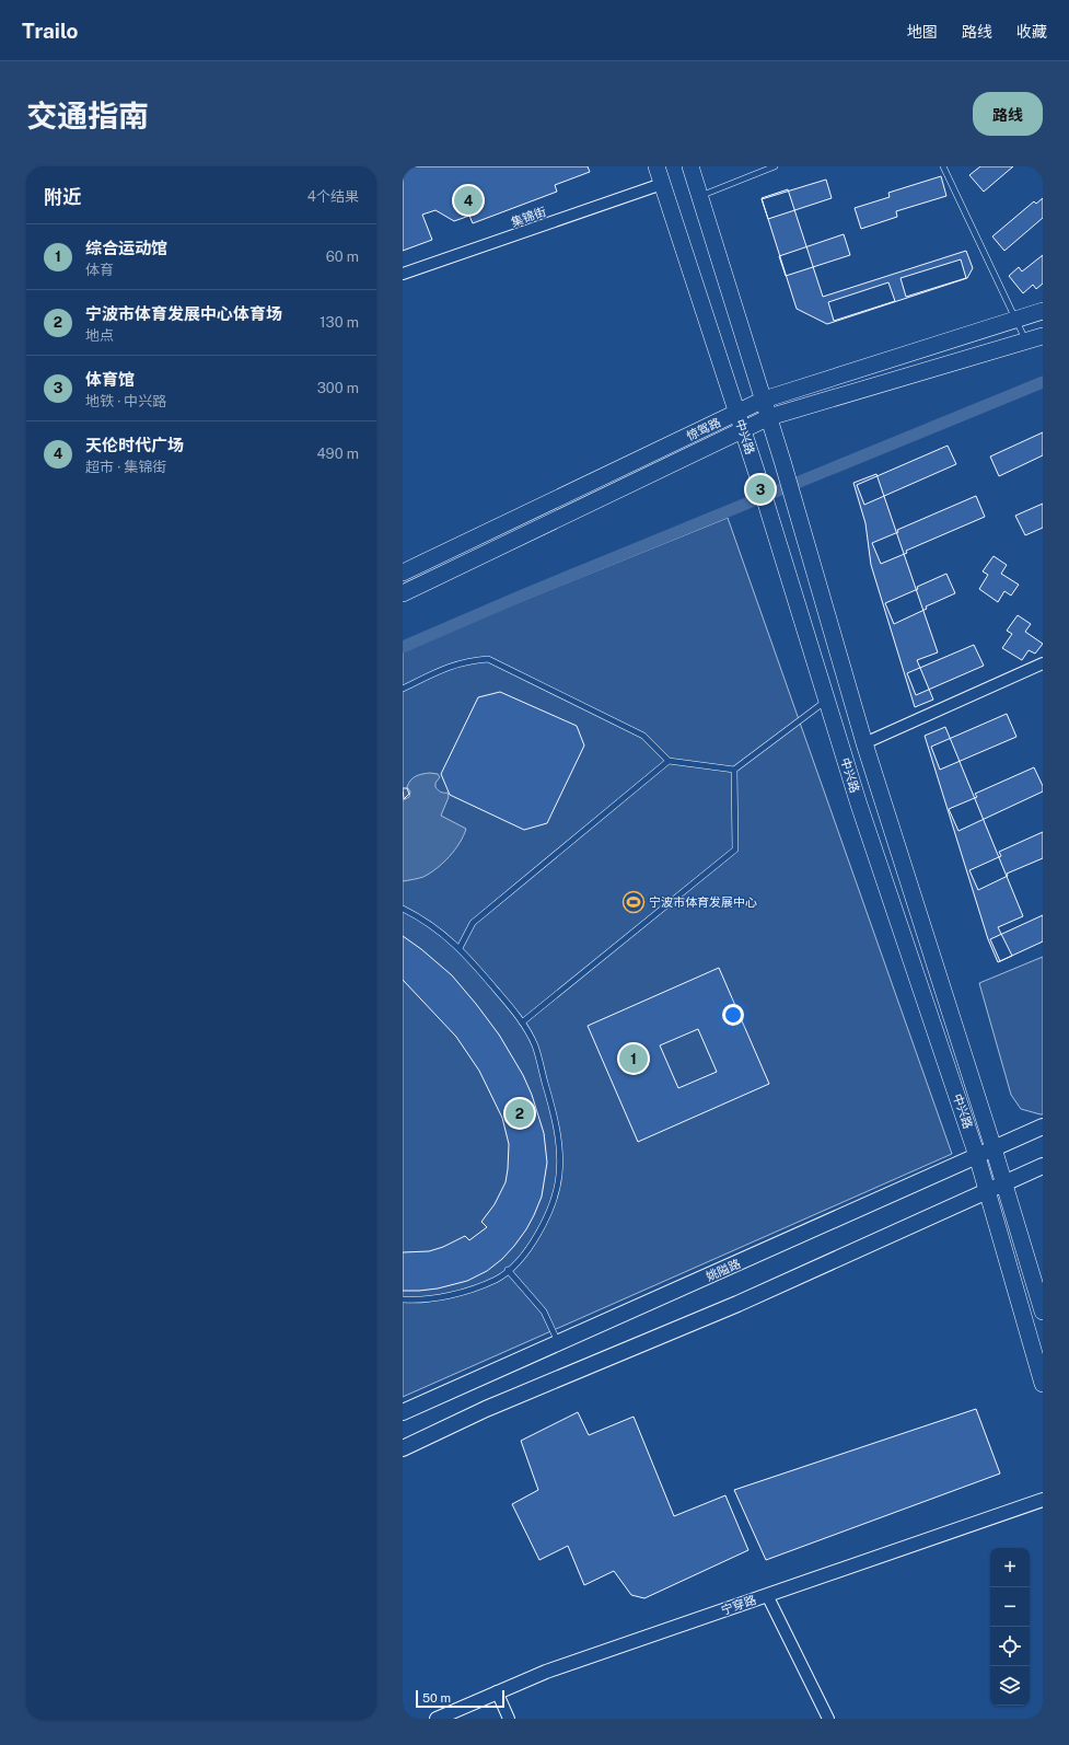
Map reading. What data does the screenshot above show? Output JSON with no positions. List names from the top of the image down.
{
  "streets": {
    "main road": ["惊驾路", "中兴路", "姚隘路"],
    "street": ["集锦街", "宁穿路"]
  },
  "crossings": [
    ["集锦街", "中兴路"],
    ["惊驾路", "中兴路"],
    ["中兴路", "姚隘路"]
  ],
  "places": {
    "sports": ["宁波市体育发展中心"]
  },
  "scale_bar": "50 m",
  "page": {
    "header": "Trailo",
    "nav": ["地图", "路线", "收藏"],
    "title": "交通指南",
    "buttons": "路线",
    "heading": ["附近", "4个结果"],
    "pins": [
      "4",
      "3",
      "1",
      "2"
    ],
    "list": [
      {
        "mark": "1",
        "name": "综合运动馆",
        "note": "体育",
        "value": "60 m"
      },
      {
        "mark": "2",
        "name": "宁波市体育发展中心体育场",
        "note": "地点",
        "value": "130 m"
      },
      {
        "mark": "3",
        "name": "体育馆",
        "note": "地铁 · 中兴路",
        "value": "300 m"
      },
      {
        "mark": "4",
        "name": "天伦时代广场",
        "note": "超市 · 集锦街",
        "value": "490 m"
      }
    ],
    "map_buttons": ["+", "−"],
    "scale": "50 m"
  }
}
